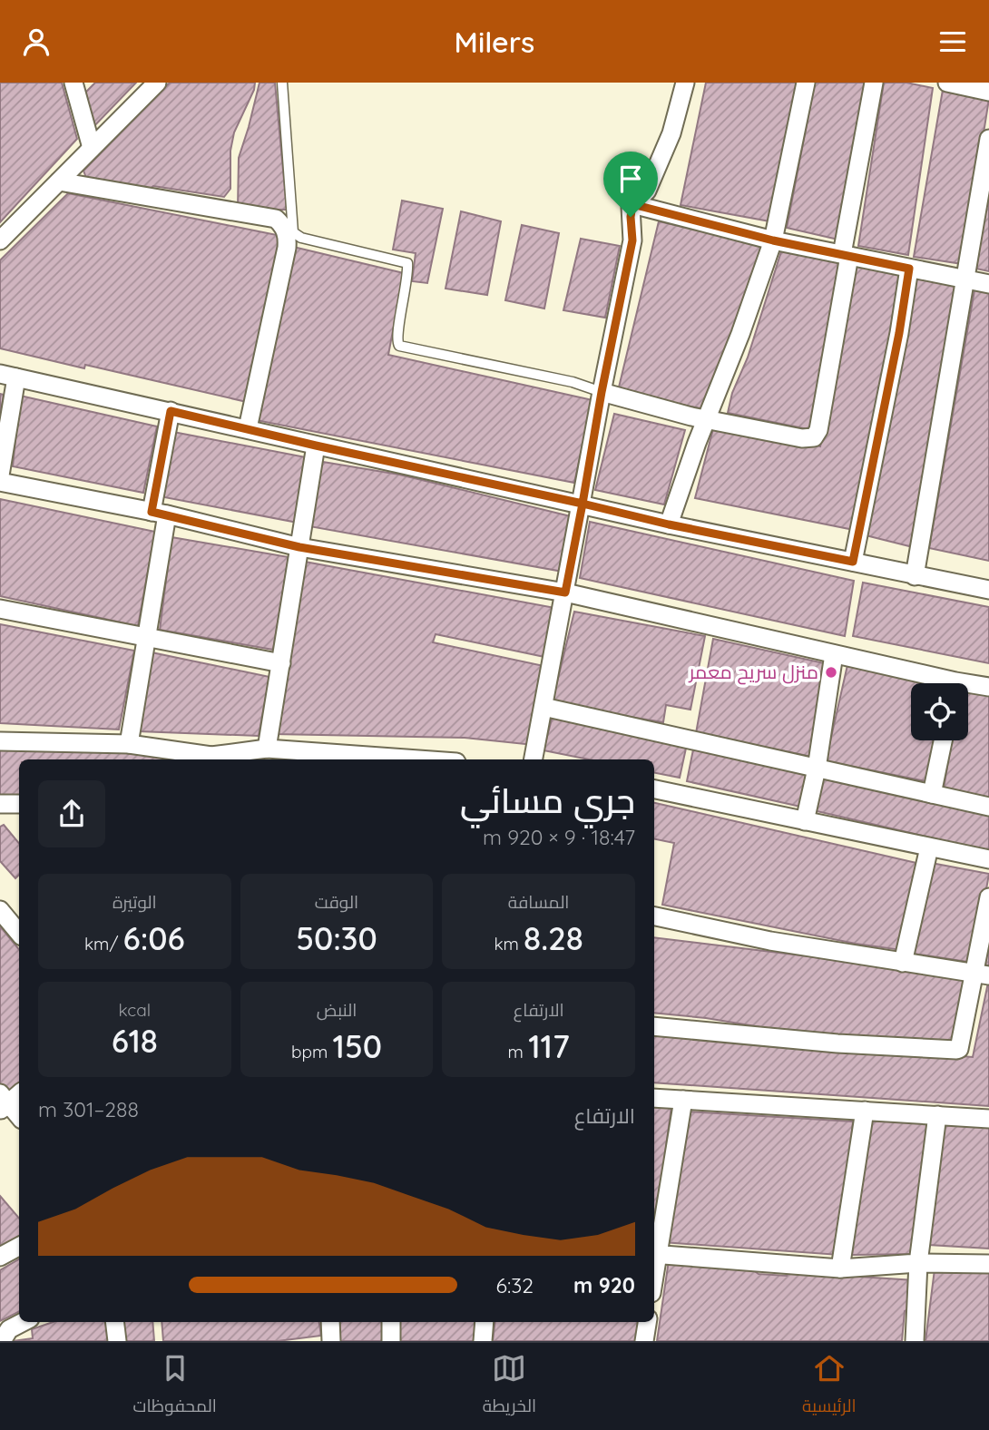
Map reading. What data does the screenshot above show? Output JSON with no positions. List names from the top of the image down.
{
  "places": ["منزل سريح معمر"],
  "page": {
    "header": "Milers",
    "heading": ["جري مسائي", "18:47 · 9 × 920 m"],
    "stats": [
      ["المسافة", "8.28 km"],
      ["الوقت", "50:30"],
      ["الوتيرة", "6:06 /km"],
      ["الارتفاع", "117 m"],
      ["النبض", "150 bpm"],
      ["kcal", "618"]
    ],
    "chart": ["الارتفاع", "288–301 m"],
    "list": [
      {
        "name": "920 m",
        "note": "6:32"
      }
    ],
    "tabs": ["الرئيسية", "الخريطة", "المحفوظات"]
  }
}
